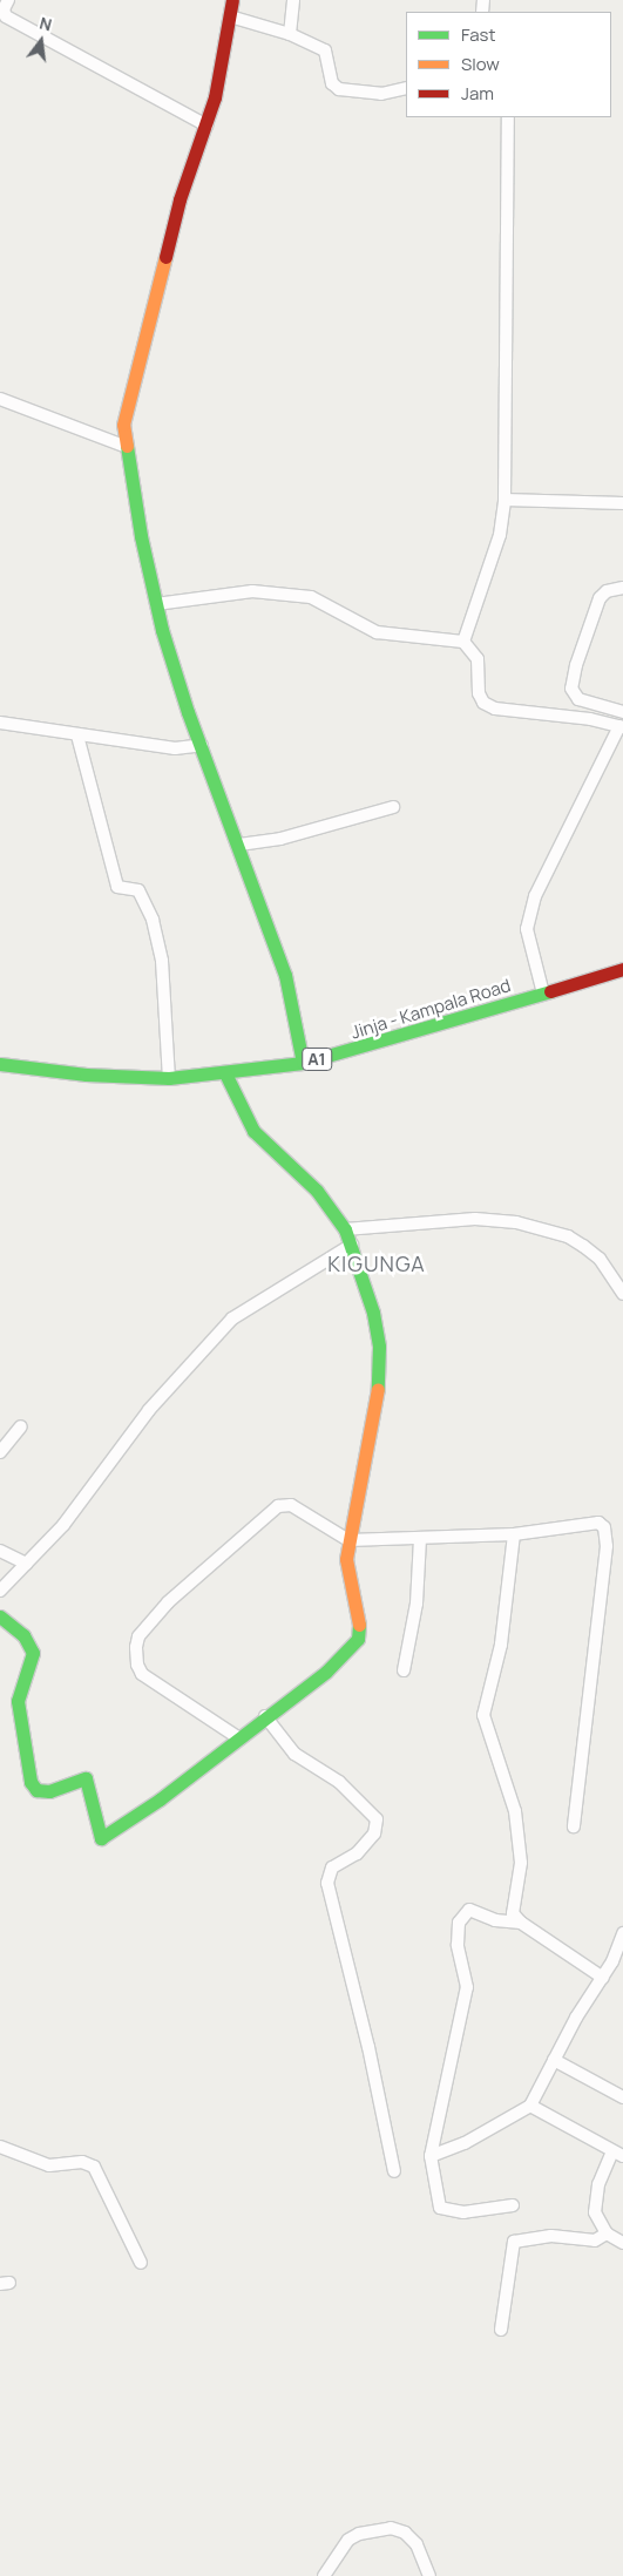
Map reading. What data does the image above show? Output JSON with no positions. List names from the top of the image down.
{
  "streets": {
    "main road": ["Jinja - Kampala Road", "A1"]
  },
  "districts": ["KIGUNGA"],
  "legend": ["Fast", "Slow", "Jam"],
  "north": "top"
}
